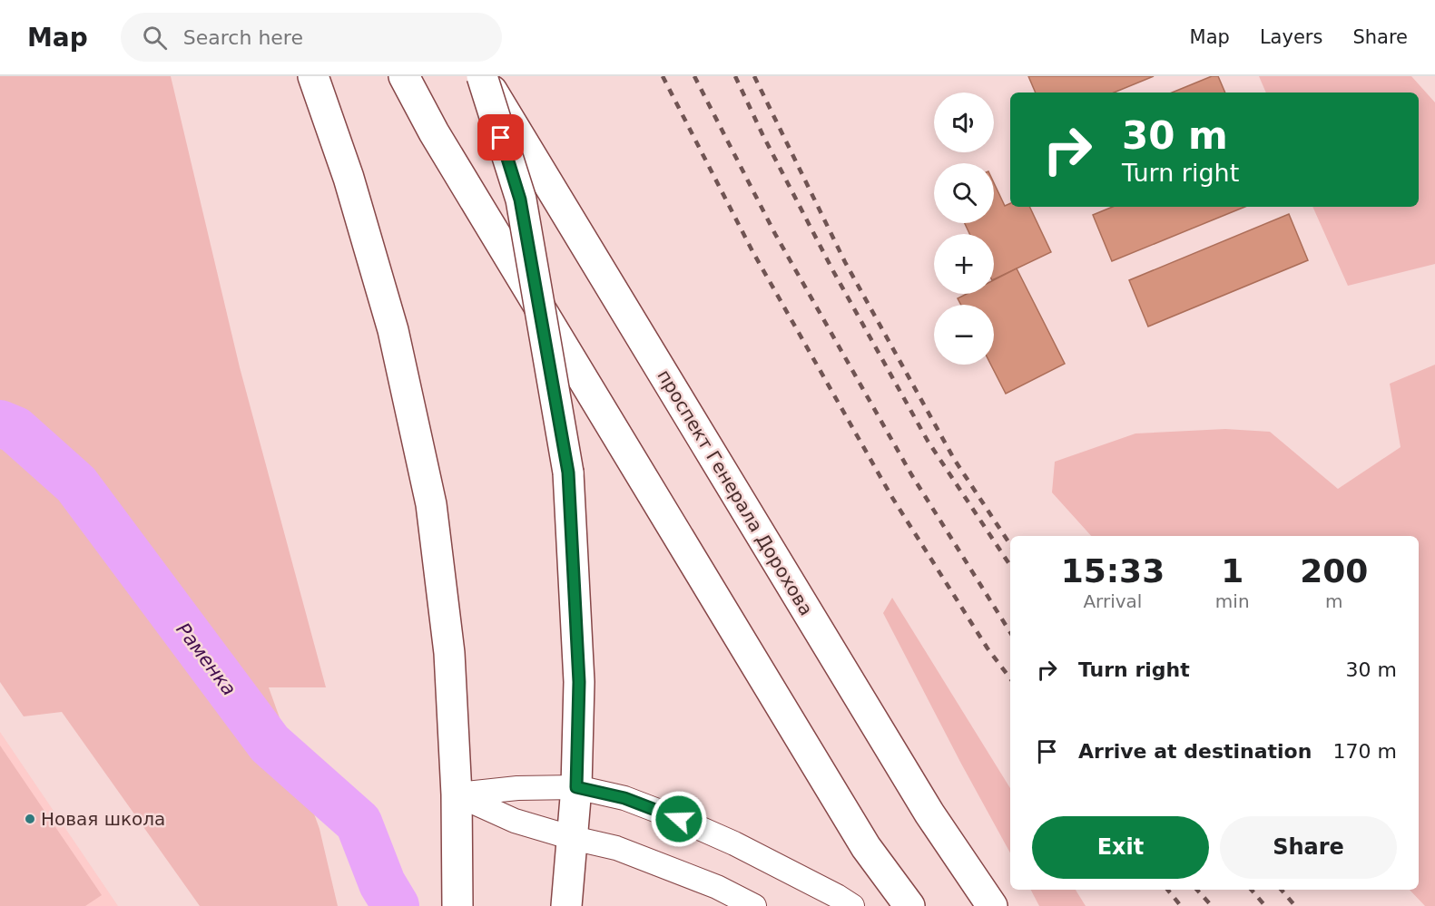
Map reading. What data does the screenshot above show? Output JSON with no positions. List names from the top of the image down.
{
  "streets": {
    "main road": ["проспект Генерала Дорохова"]
  },
  "water": ["Раменка"],
  "places": ["Новая школа"],
  "page": {
    "header": "Map",
    "search": "Search here",
    "nav": ["Map", "Layers", "Share"],
    "map_buttons": ["+", "−"],
    "turn": ["30 m", "Turn right"],
    "eta": [
      "15:33",
      "Arrival",
      "1",
      "min",
      "200",
      "m"
    ],
    "list": [
      {
        "name": "Turn right",
        "value": "30 m"
      },
      {
        "name": "Arrive at destination",
        "value": "170 m"
      }
    ],
    "buttons": ["Exit", "Share"]
  }
}
